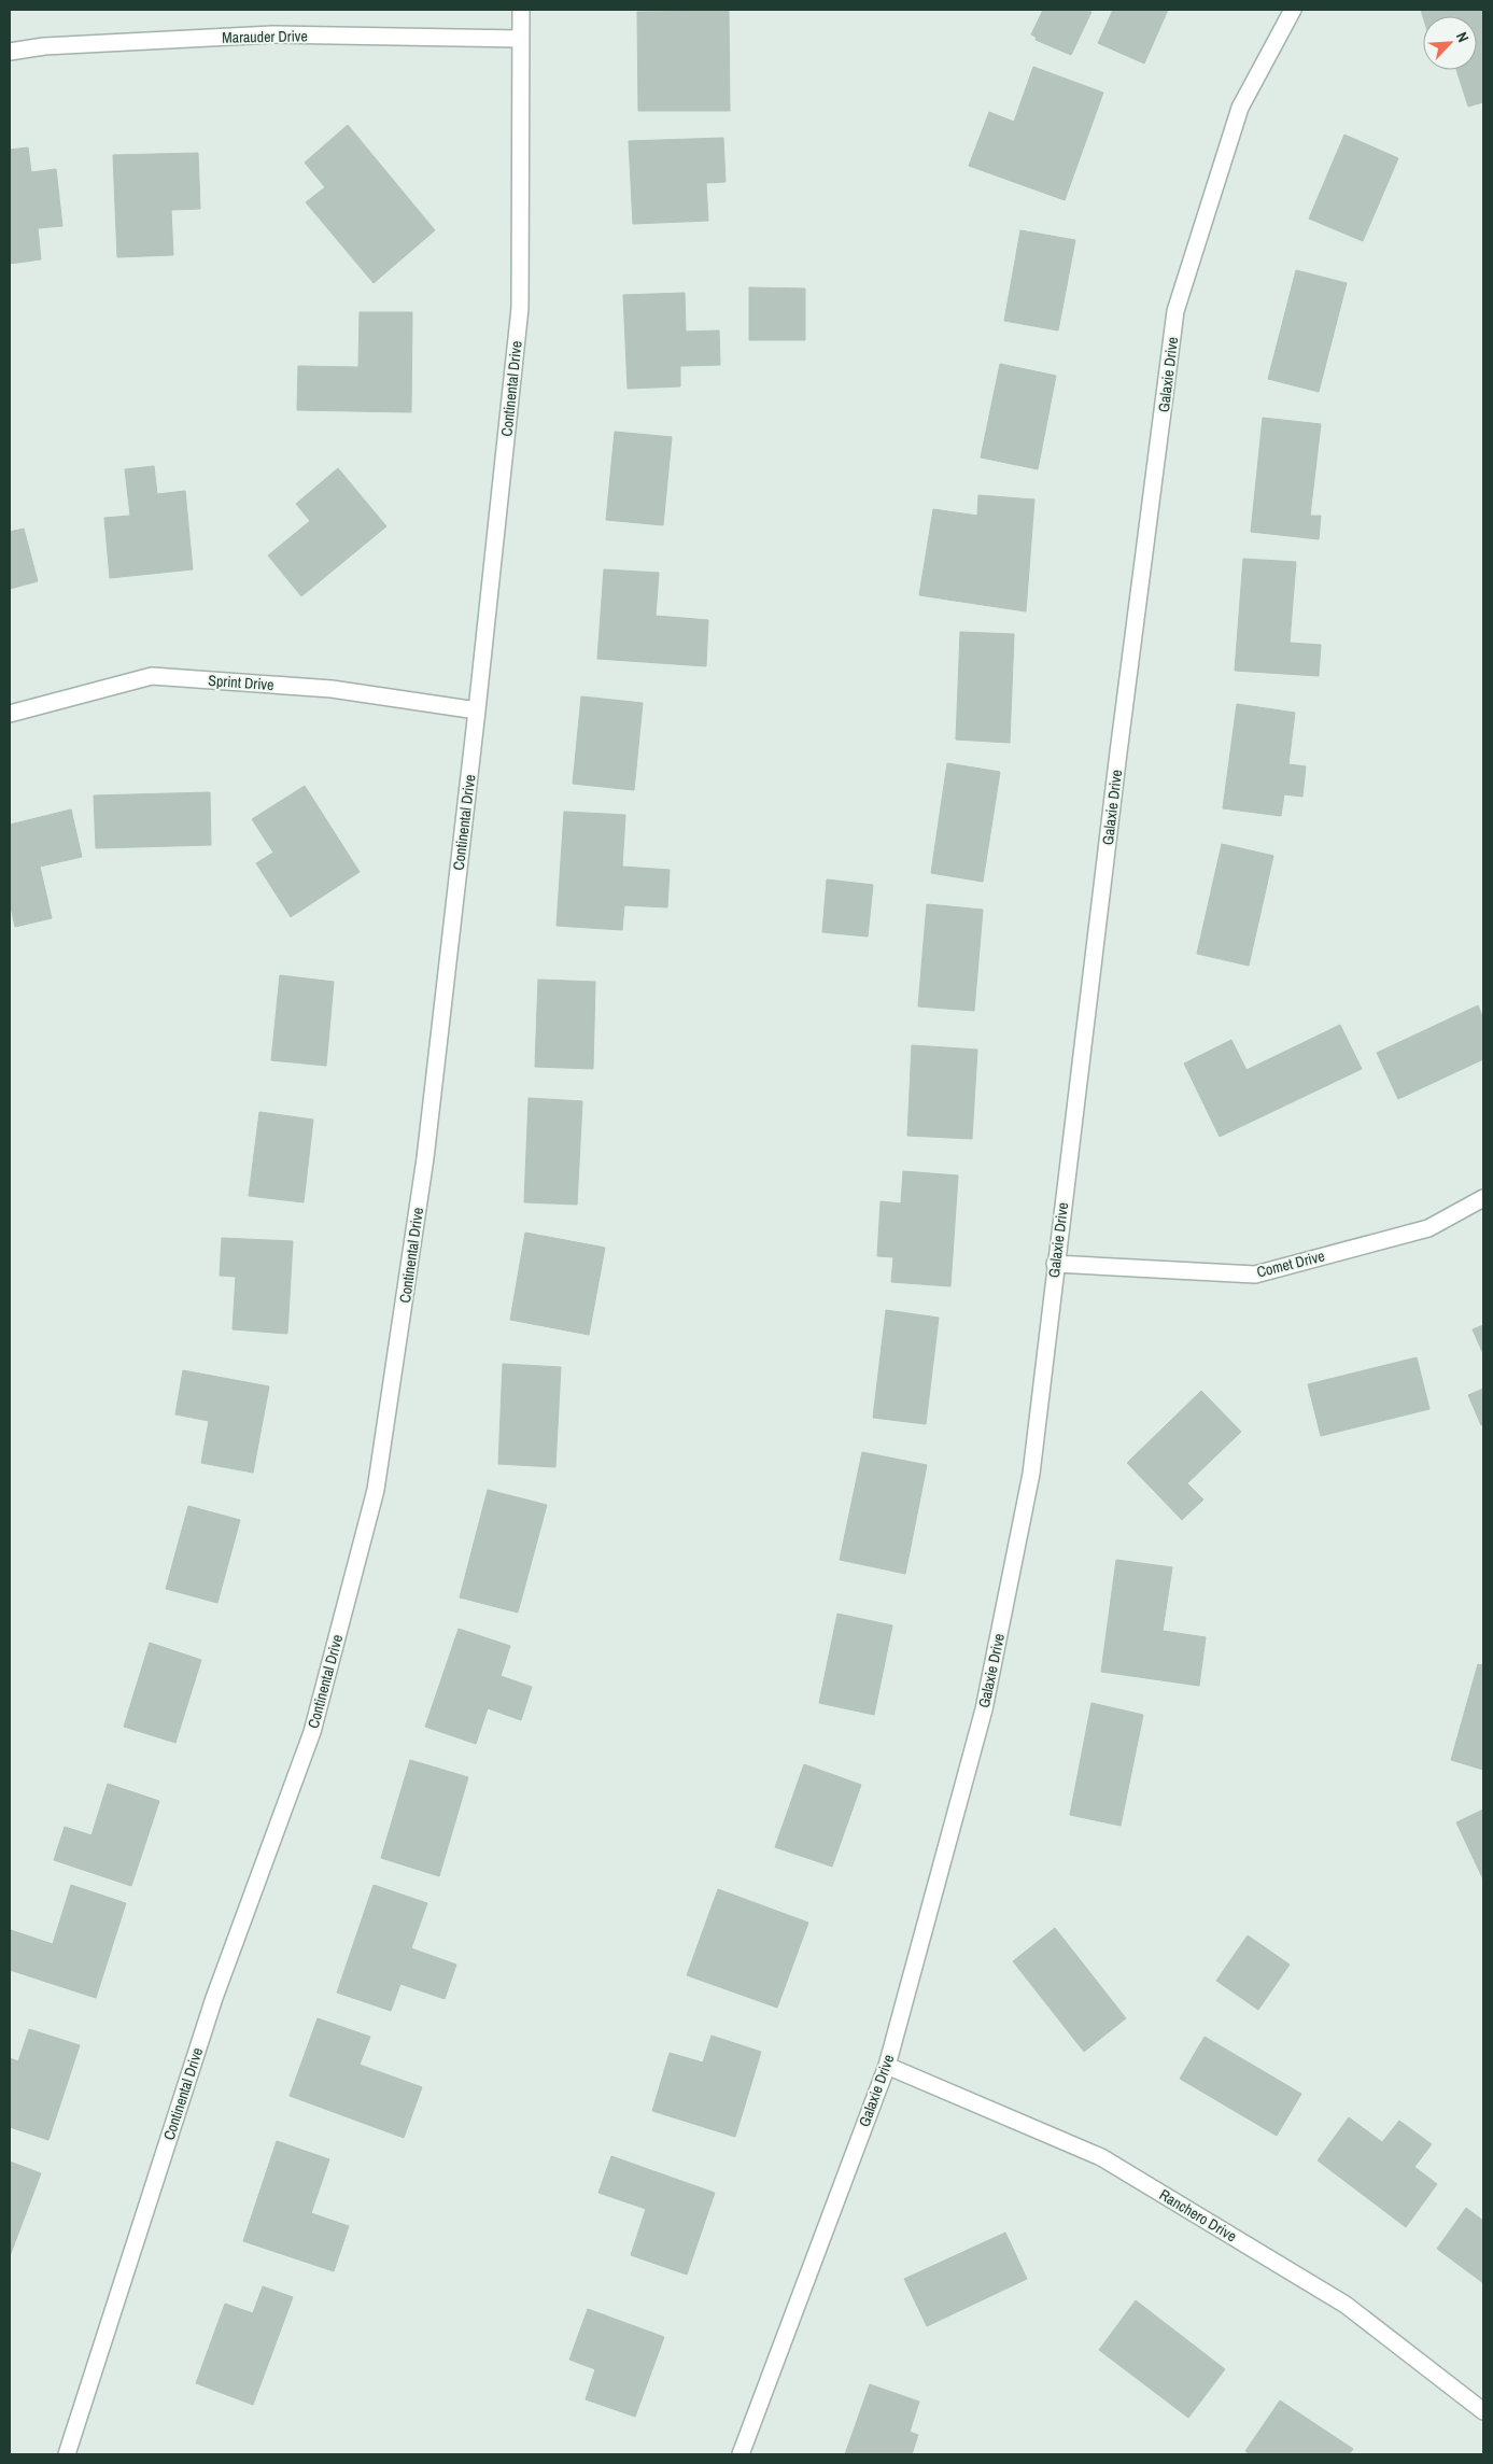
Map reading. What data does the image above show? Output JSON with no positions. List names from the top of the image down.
{
  "streets": {
    "street": [
      "Marauder Drive",
      "Galaxie Drive",
      "Continental Drive",
      "Sprint Drive",
      "Comet Drive",
      "Ranchero Drive"
    ]
  },
  "crossings": [
    ["Marauder Drive", "Continental Drive"],
    ["Galaxie Drive", "Comet Drive"],
    ["Galaxie Drive", "Ranchero Drive"],
    ["Continental Drive", "Sprint Drive"]
  ],
  "north": "top right"
}
